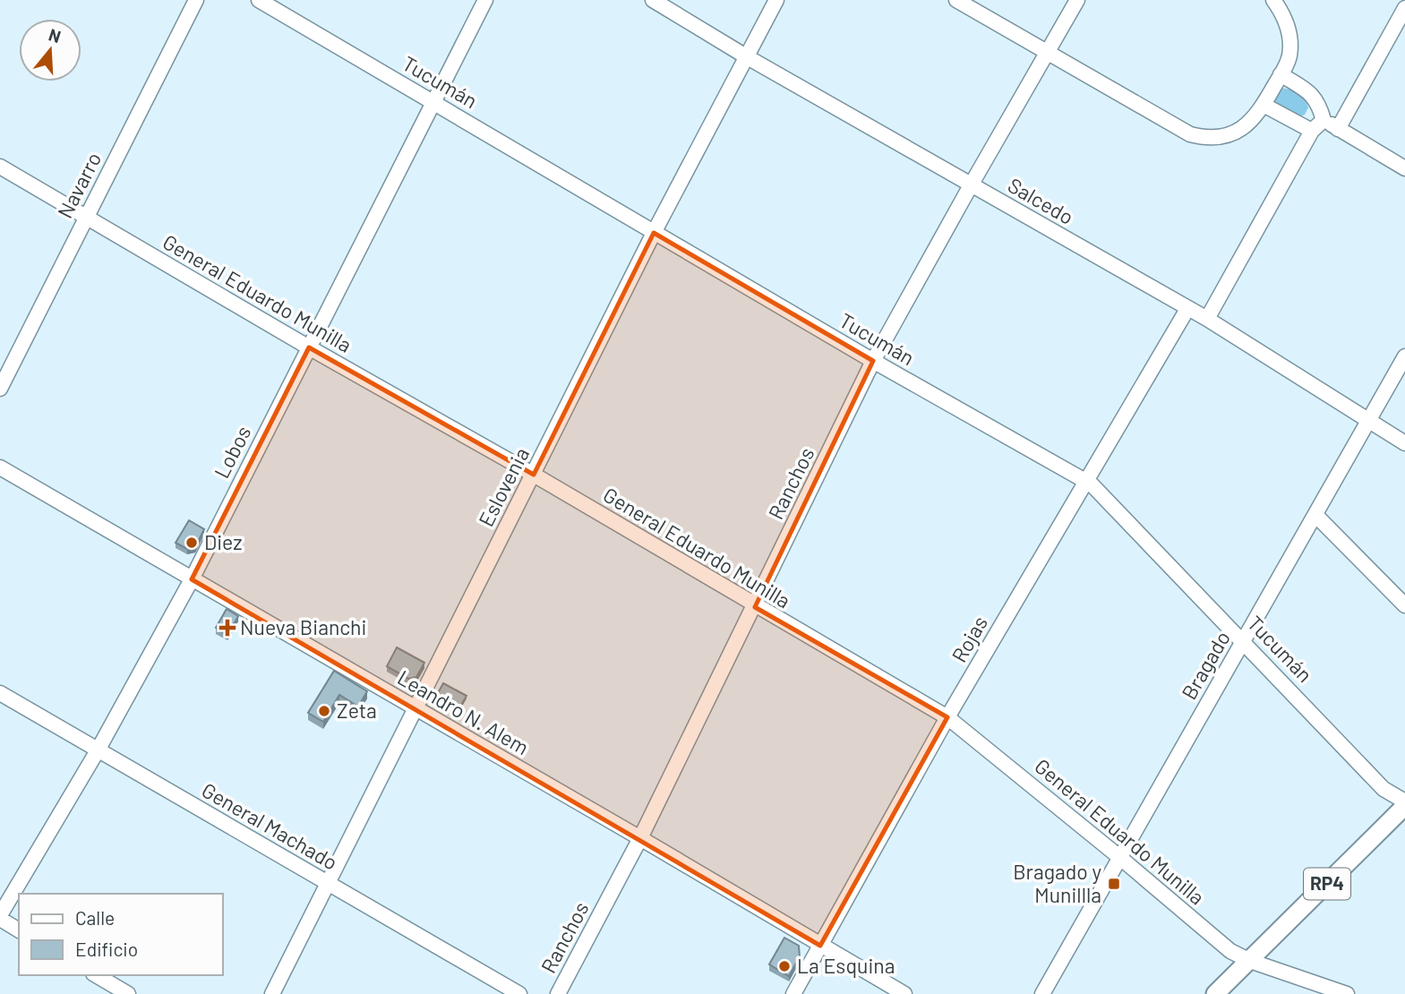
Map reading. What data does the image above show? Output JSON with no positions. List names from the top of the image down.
{
  "streets": {
    "main road": ["RP4"],
    "street": [
      "Tucumán",
      "Navarro",
      "Salcedo",
      "General Eduardo Munilla",
      "Lobos",
      "Ranchos",
      "Eslovenia",
      "Rojas",
      "Bragado",
      "Leandro N. Alem",
      "General Machado"
    ]
  },
  "crossings": [
    ["Tucumán", "Lobos"],
    ["Tucumán", "Ranchos"],
    ["Tucumán", "Eslovenia"],
    ["Tucumán", "Rojas"],
    ["Tucumán", "Bragado"],
    ["Navarro", "General Eduardo Munilla"],
    ["Salcedo", "Ranchos"],
    ["Salcedo", "Eslovenia"],
    ["Salcedo", "Rojas"],
    ["Salcedo", "Bragado"],
    ["General Eduardo Munilla", "Lobos"],
    ["General Eduardo Munilla", "Ranchos"],
    ["General Eduardo Munilla", "Eslovenia"],
    ["General Eduardo Munilla", "Rojas"],
    ["General Eduardo Munilla", "Bragado"],
    ["General Eduardo Munilla", "RP4"],
    ["Lobos", "Leandro N. Alem"],
    ["Lobos", "General Machado"],
    ["Ranchos", "Leandro N. Alem"],
    ["Eslovenia", "Leandro N. Alem"],
    ["Eslovenia", "General Machado"],
    ["Rojas", "Leandro N. Alem"]
  ],
  "places": {
    "other": ["Diez", "Zeta", "La Esquina"],
    "health": ["Nueva Bianchi"],
    "transit": ["Bragado y Munillla"]
  },
  "legend": ["Calle", "Edificio"],
  "north": "top"
}
